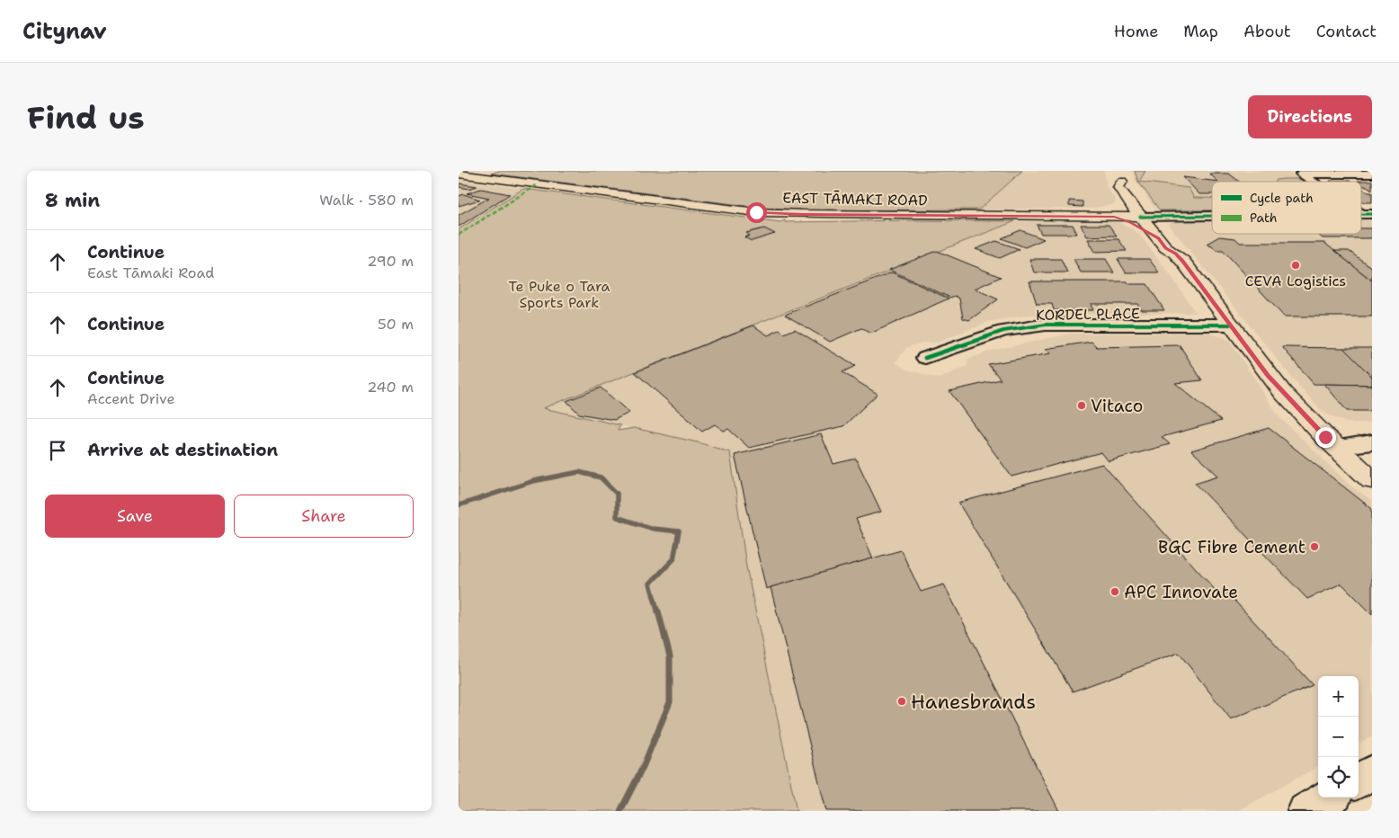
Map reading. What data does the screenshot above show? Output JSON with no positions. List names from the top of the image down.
{
  "streets": {
    "main road": ["EAST TĀMAKI ROAD"],
    "street": ["KORDEL PLACE"]
  },
  "parks": ["Te Puke o Tara Sports Park"],
  "places": [
    "CEVA Logistics",
    "Vitaco",
    "BGC Fibre Cement",
    "APC Innovate",
    "Hanesbrands"
  ],
  "legend": ["Cycle path", "Path"],
  "page": {
    "header": "Citynav",
    "nav": [
      "Home",
      "Map",
      "About",
      "Contact"
    ],
    "buttons": [
      "Directions",
      ["Save", "Share"]
    ],
    "title": "Find us",
    "heading": ["8 min", "Walk · 580 m"],
    "list": [
      ["Continue", "East Tāmaki Road", "290 m"],
      ["Continue", "50 m"],
      ["Continue", "Accent Drive", "240 m"],
      "Arrive at destination"
    ],
    "map_buttons": ["+", "−"]
  }
}
